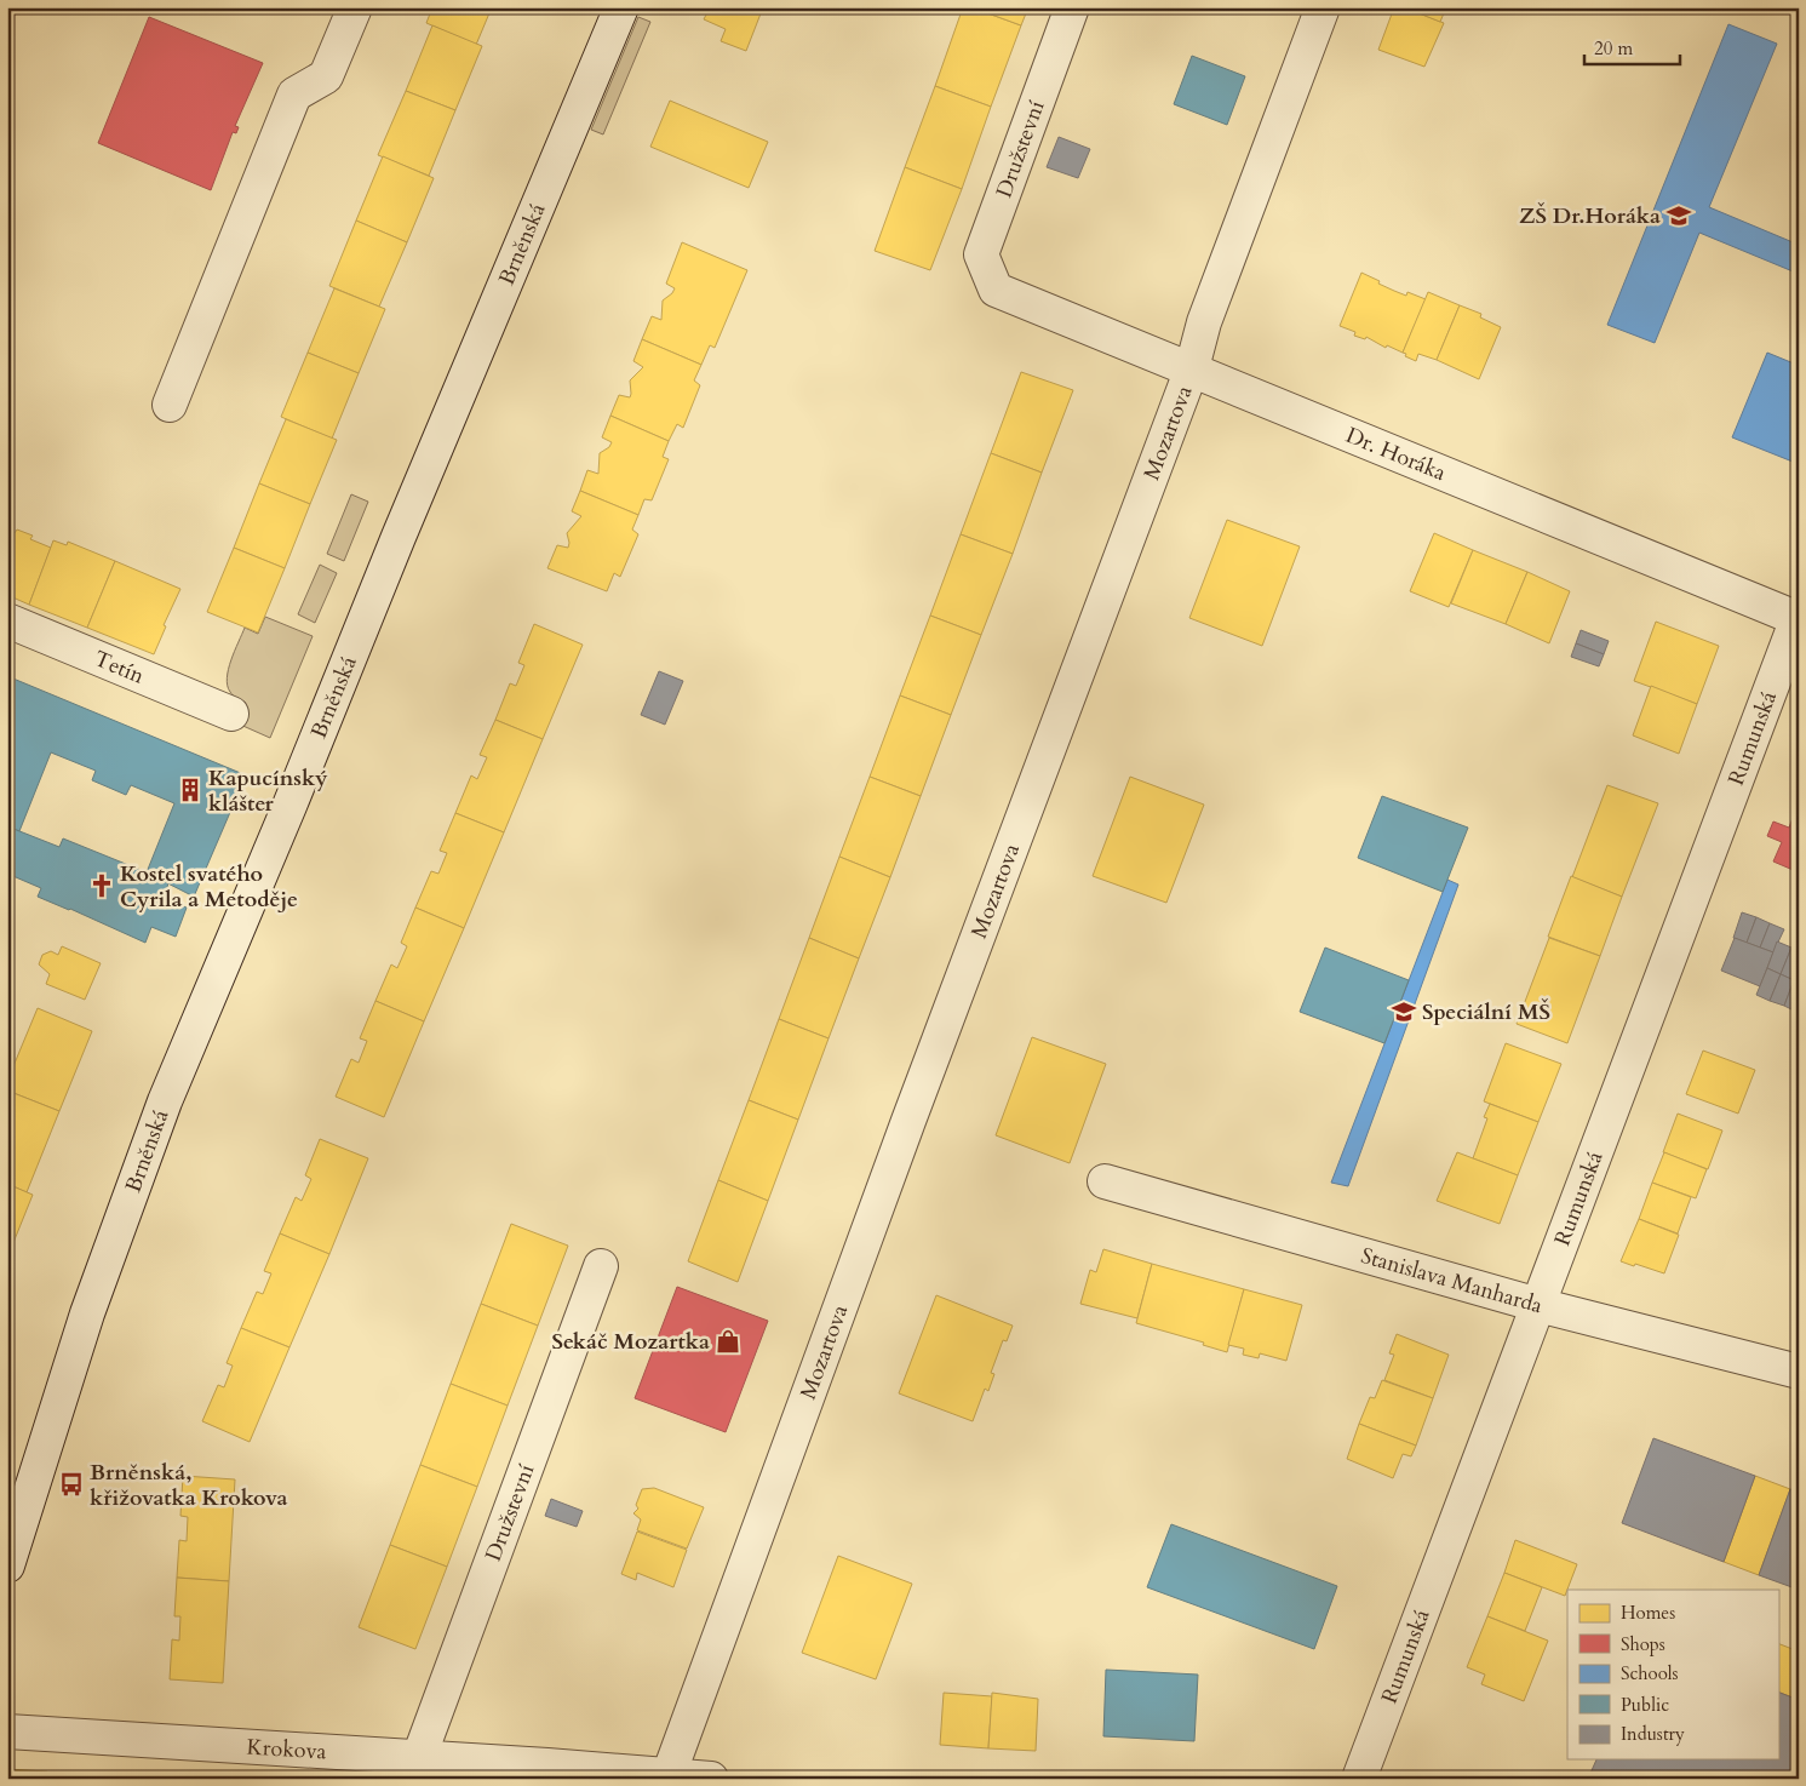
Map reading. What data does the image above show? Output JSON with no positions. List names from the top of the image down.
{
  "streets": {
    "street": [
      "Družstevní",
      "Brněnská",
      "Mozartova",
      "Dr. Horáka",
      "Tetín",
      "Rumunská",
      "Stanislava Manharda",
      "Krokova"
    ]
  },
  "crossings": [
    ["Družstevní", "Dr. Horáka"],
    ["Družstevní", "Krokova"],
    ["Mozartova", "Dr. Horáka"],
    ["Mozartova", "Krokova"],
    ["Dr. Horáka", "Rumunská"],
    ["Rumunská", "Stanislava Manharda"]
  ],
  "places": {
    "school or university": ["ZŠ Dr.Horáka", "Speciální MŠ"],
    "building": ["Kapucínský klášter"],
    "church": ["Kostel svatého Cyrila a Metoděje"],
    "shop": ["Sekáč Mozartka"],
    "bus stop": ["Brněnská, křižovatka Krokova"]
  },
  "legend": [
    "Homes",
    "Shops",
    "Schools",
    "Public",
    "Industry"
  ],
  "scale_bar": "20 m"
}
